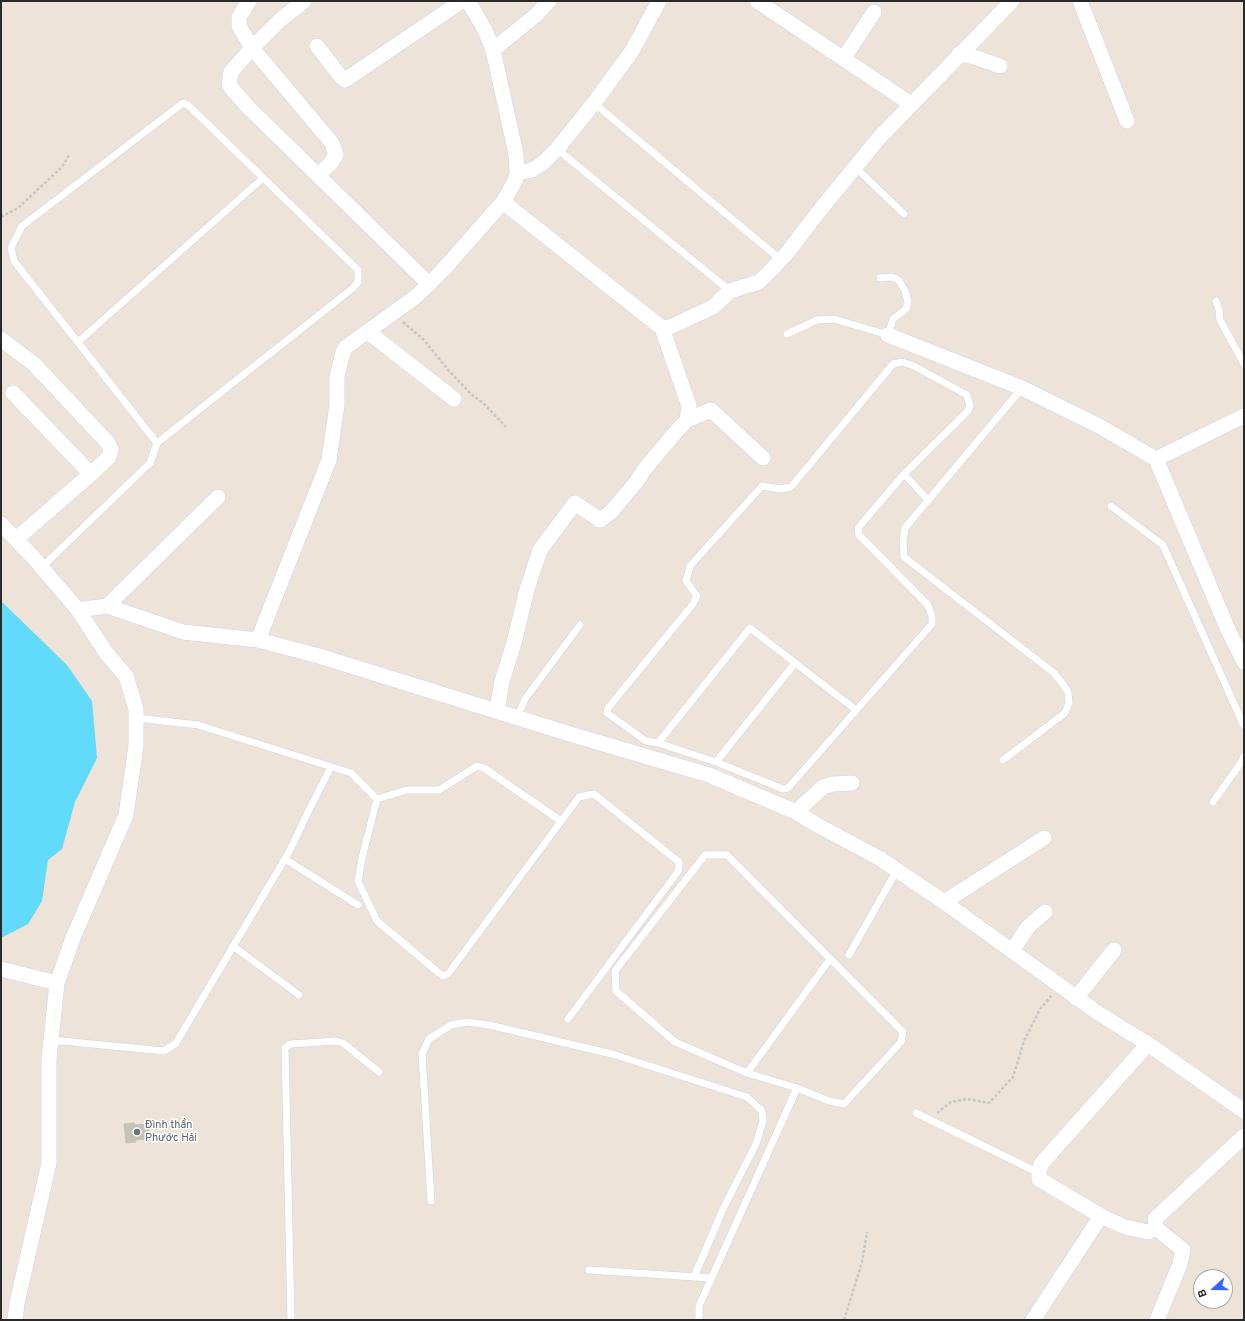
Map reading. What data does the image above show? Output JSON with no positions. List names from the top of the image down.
{
  "places": ["Đình thần Phước Hải"],
  "north": "left"
}
